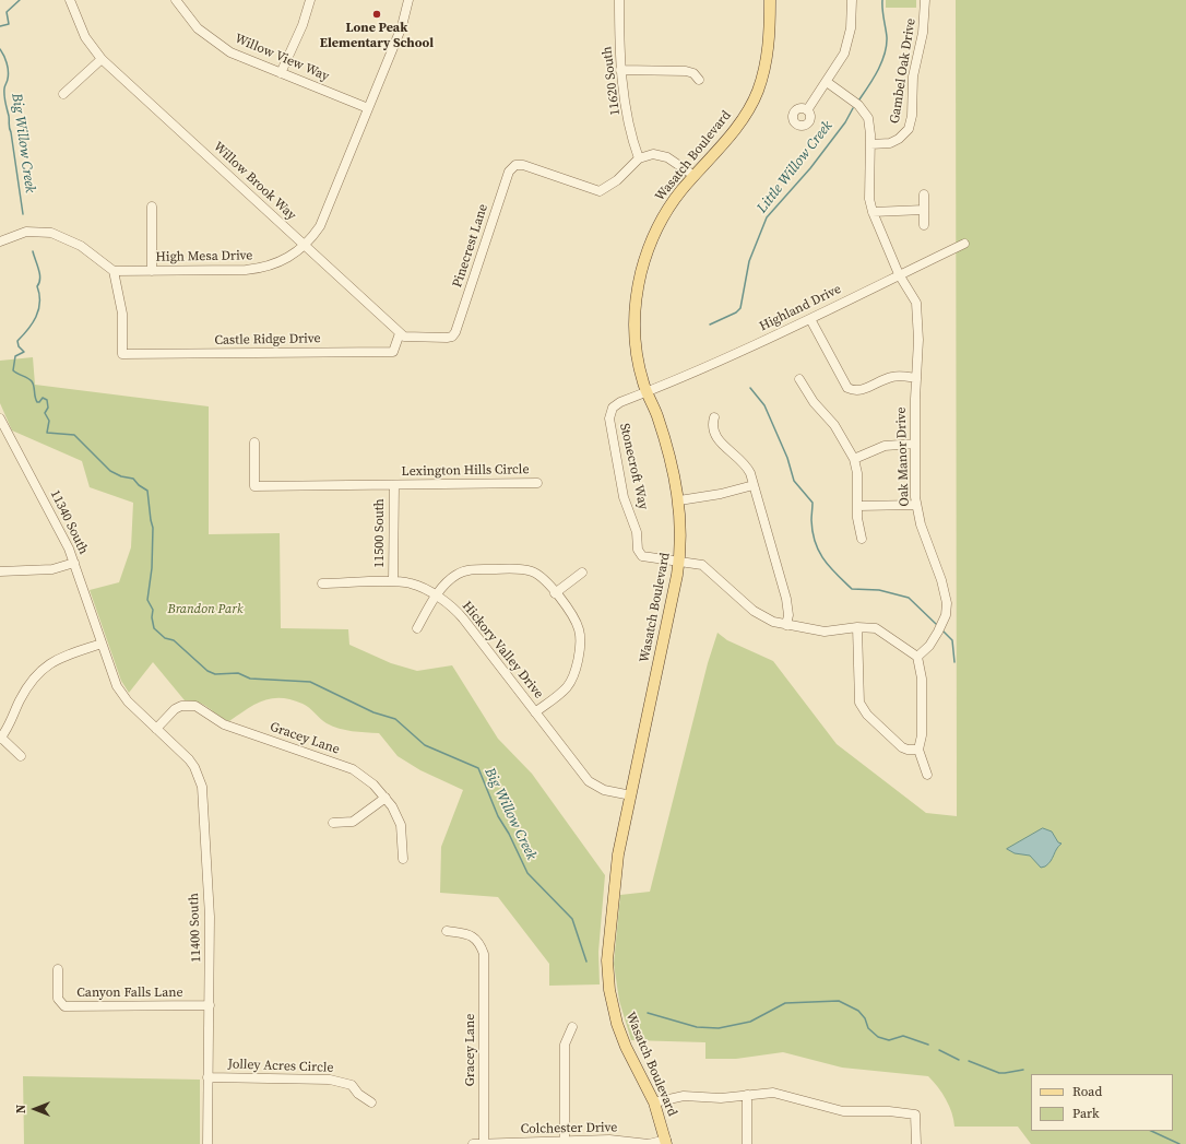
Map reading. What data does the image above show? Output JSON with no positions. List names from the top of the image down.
{
  "streets": {
    "main road": ["Wasatch Boulevard"],
    "street": [
      "Willow View Way",
      "Gambel Oak Drive",
      "11620 South",
      "Willow Brook Way",
      "Pinecrest Lane",
      "High Mesa Drive",
      "Highland Drive",
      "Castle Ridge Drive",
      "Oak Manor Drive",
      "Stonecroft Way",
      "Lexington Hills Circle",
      "11340 South",
      "11500 South",
      "Hickory Valley Drive",
      "Gracey Lane",
      "11400 South",
      "Canyon Falls Lane",
      "Jolley Acres Circle",
      "Colchester Drive"
    ]
  },
  "crossings": [
    ["Willow View Way", "High Mesa Drive"],
    ["Gambel Oak Drive", "Oak Manor Drive"],
    ["11620 South", "Pinecrest Lane"],
    ["Wasatch Boulevard", "Highland Drive"],
    ["Wasatch Boulevard", "Stonecroft Way"],
    ["Wasatch Boulevard", "Hickory Valley Drive"],
    ["Wasatch Boulevard", "Colchester Drive"],
    ["Willow Brook Way", "Pinecrest Lane"],
    ["Willow Brook Way", "High Mesa Drive"],
    ["Willow Brook Way", "Castle Ridge Drive"],
    ["Pinecrest Lane", "Castle Ridge Drive"],
    ["High Mesa Drive", "Castle Ridge Drive"],
    ["Highland Drive", "Oak Manor Drive"],
    ["Highland Drive", "Stonecroft Way"],
    ["Lexington Hills Circle", "11500 South"],
    ["11340 South", "Gracey Lane"],
    ["11340 South", "11400 South"],
    ["11500 South", "Hickory Valley Drive"],
    ["Gracey Lane", "11400 South"],
    ["Gracey Lane", "Colchester Drive"],
    ["11400 South", "Canyon Falls Lane"],
    ["11400 South", "Jolley Acres Circle"]
  ],
  "water": ["Big Willow Creek", "Little Willow Creek"],
  "parks": ["Brandon Park"],
  "places": ["Lone Peak Elementary School"],
  "legend": ["Road", "Park"],
  "north": "left"
}
